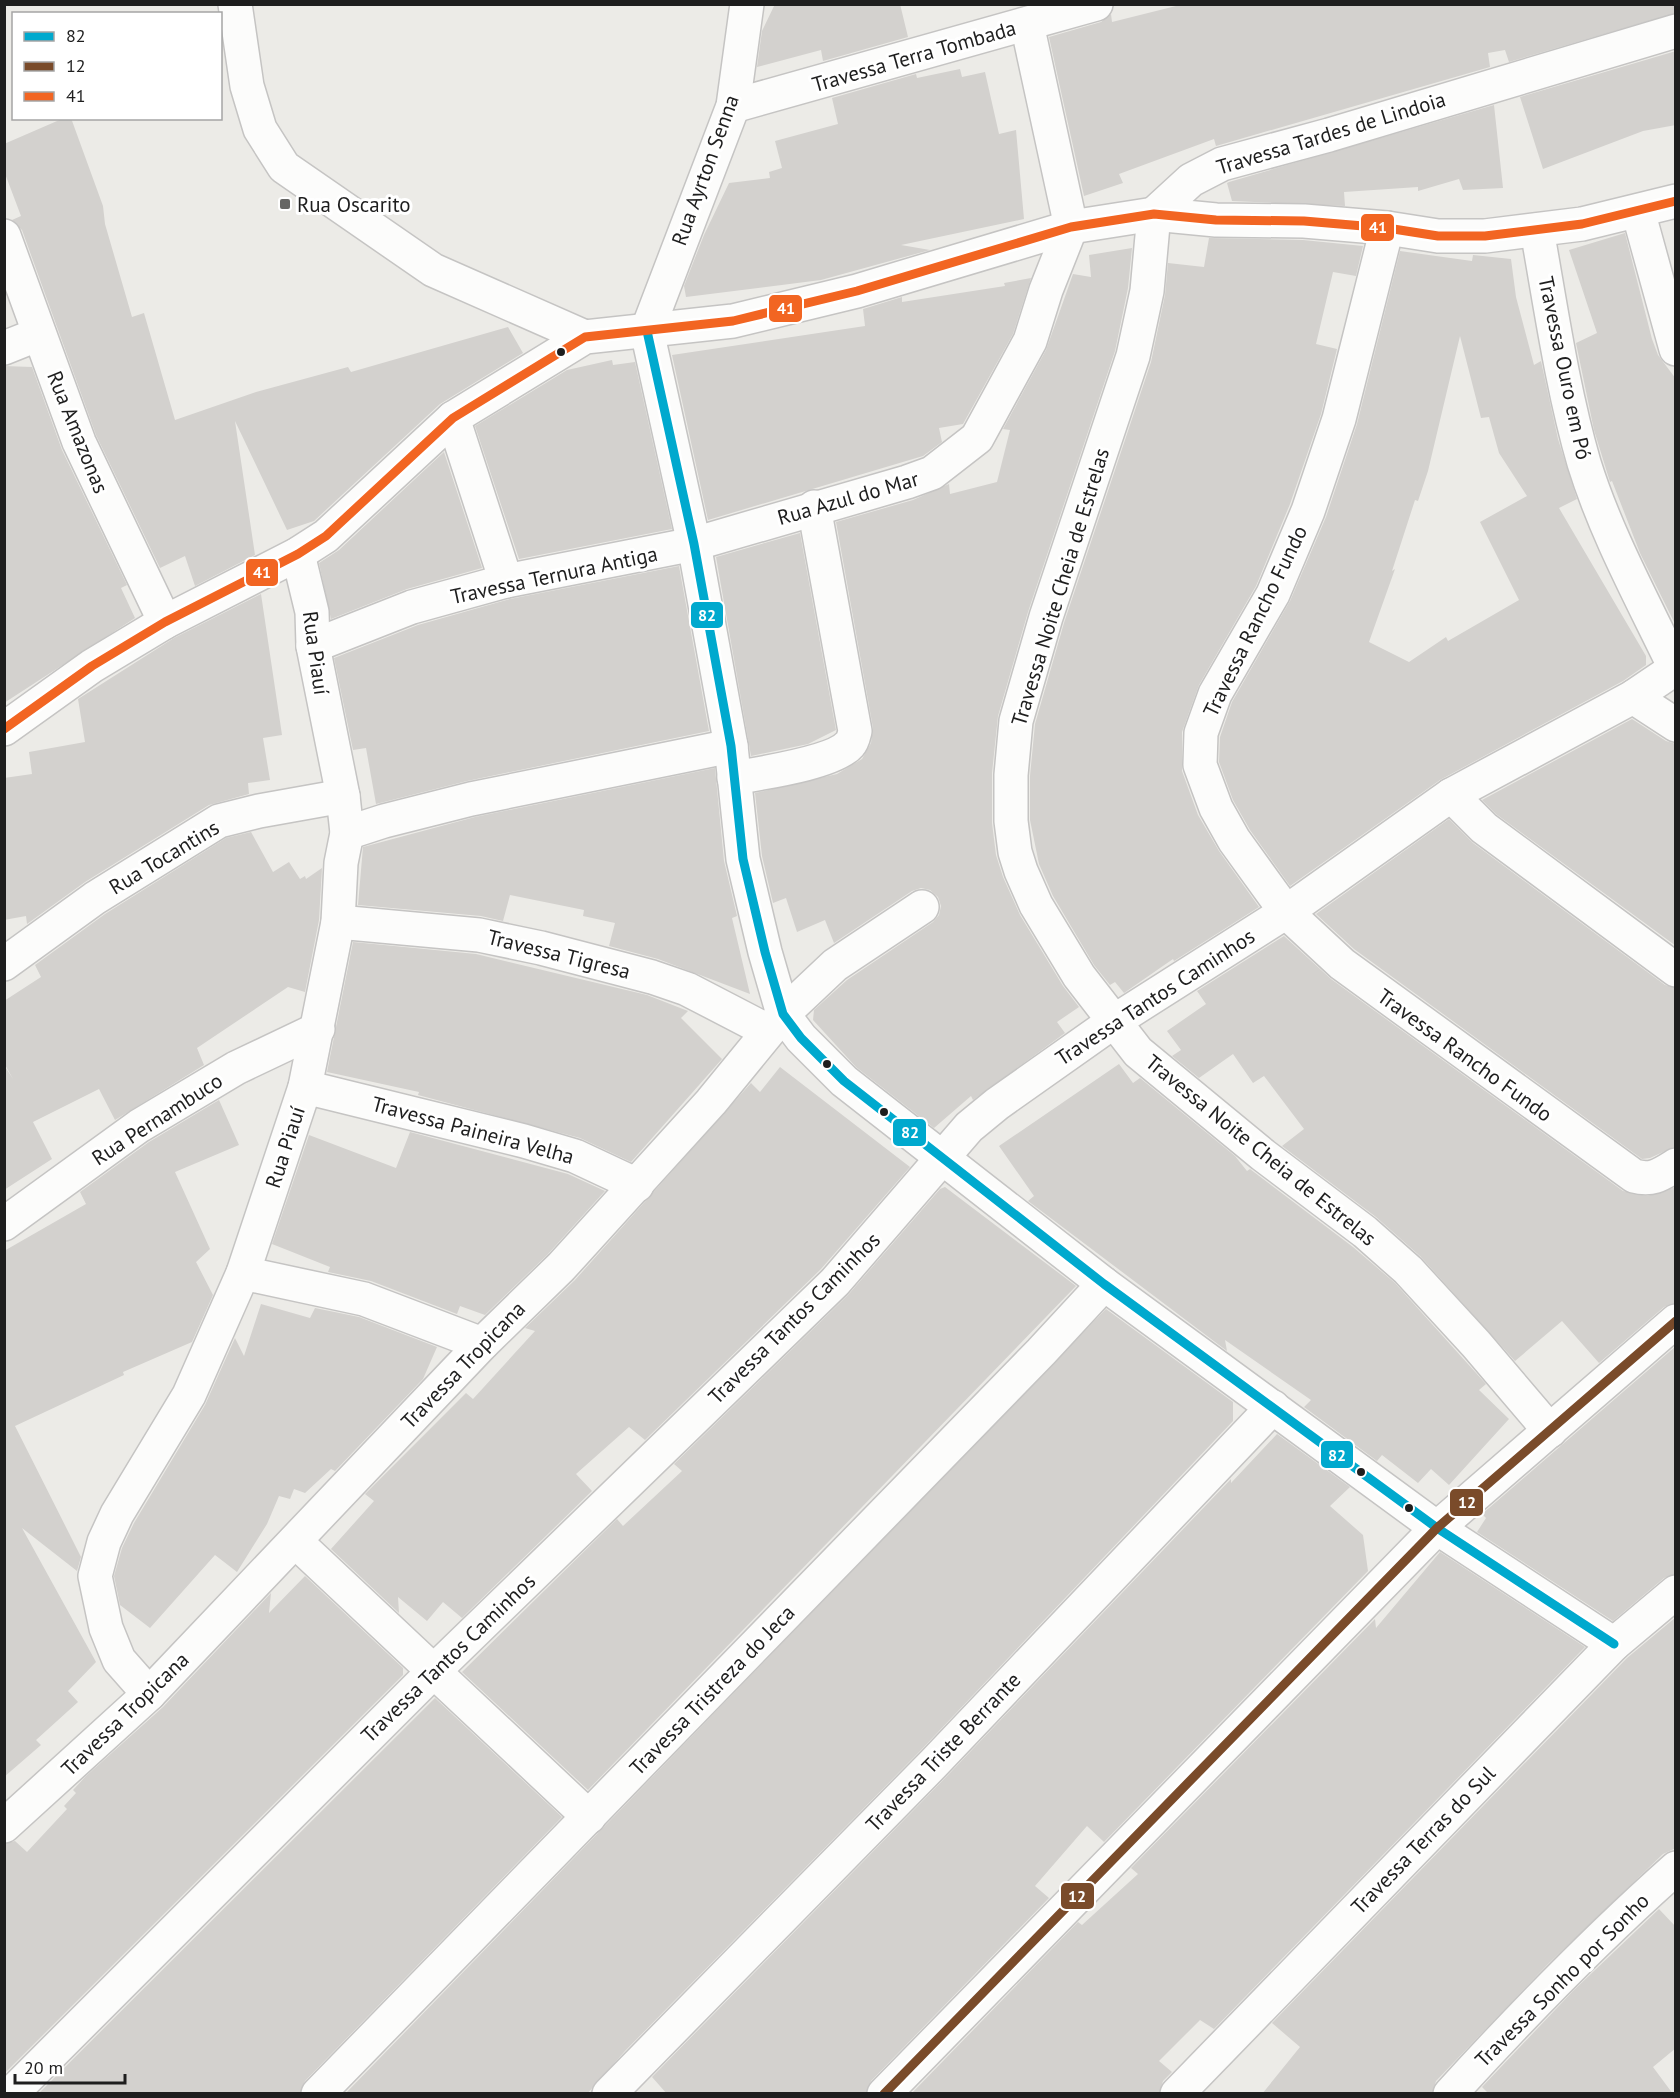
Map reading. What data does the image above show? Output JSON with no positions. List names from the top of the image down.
{
  "streets": {
    "street": [
      "Travessa Terra Tombada",
      "Travessa Tardes de Lindoia",
      "Rua Ayrton Senna",
      "Travessa Ouro em Pó",
      "Rua Amazonas",
      "Rua Azul do Mar",
      "Travessa Ternura Antiga",
      "Travessa Noite Cheia de Estrelas",
      "Travessa Rancho Fundo",
      "Rua Piauí",
      "Rua Tocantins",
      "Travessa Tigresa",
      "Travessa Tantos Caminhos",
      "Rua Pernambuco",
      "Travessa Paineira Velha",
      "Travessa Tropicana",
      "Travessa Tristreza do Jeca",
      "Travessa Triste Berrante",
      "Travessa Terras do Sul",
      "Travessa Sonho por Sonho"
    ]
  },
  "crossings": [
    ["Travessa Terra Tombada", "Rua Ayrton Senna"],
    ["Travessa Tardes de Lindoia", "Travessa Noite Cheia de Estrelas"],
    ["Travessa Ouro em Pó", "Travessa Tantos Caminhos"],
    ["Rua Azul do Mar", "Travessa Ternura Antiga"],
    ["Travessa Ternura Antiga", "Rua Piauí"],
    ["Travessa Noite Cheia de Estrelas", "Travessa Tantos Caminhos"],
    ["Travessa Rancho Fundo", "Travessa Tantos Caminhos"],
    ["Rua Piauí", "Rua Tocantins"],
    ["Rua Piauí", "Travessa Tigresa"],
    ["Rua Piauí", "Rua Pernambuco"],
    ["Rua Piauí", "Travessa Paineira Velha"],
    ["Rua Piauí", "Travessa Tropicana"],
    ["Travessa Tigresa", "Travessa Tropicana"],
    ["Travessa Paineira Velha", "Travessa Tropicana"]
  ],
  "places": {
    "transit": ["Rua Oscarito"]
  },
  "lines": ["transit line 41", "transit line 82", "transit line 12"],
  "legend": ["82", "12", "41"],
  "scale_bar": "20 m"
}
